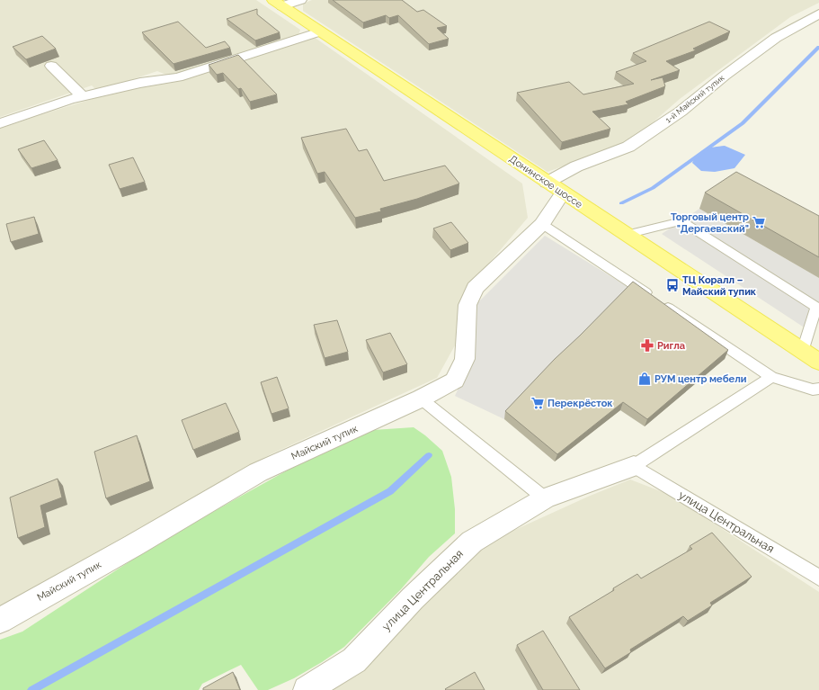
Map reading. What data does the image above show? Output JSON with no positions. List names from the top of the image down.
{
  "streets": {
    "main road": ["Донинское шоссе"],
    "street": ["1-й Майский тупик", "Майский тупик", "улица Центральная"]
  },
  "crossings": [
    ["1-й Майский тупик", "Донинское шоссе"],
    ["1-й Майский тупик", "Майский тупик"],
    ["Донинское шоссе", "Майский тупик"]
  ],
  "places": {
    "supermarket": ["Торговый центр \"Дергаевский\"", "Перекрёсток"],
    "bus stop": ["ТЦ Коралл – Майский тупик"],
    "pharmacy": ["Ригла"],
    "shop": ["РУМ центр мебели"]
  }
}
